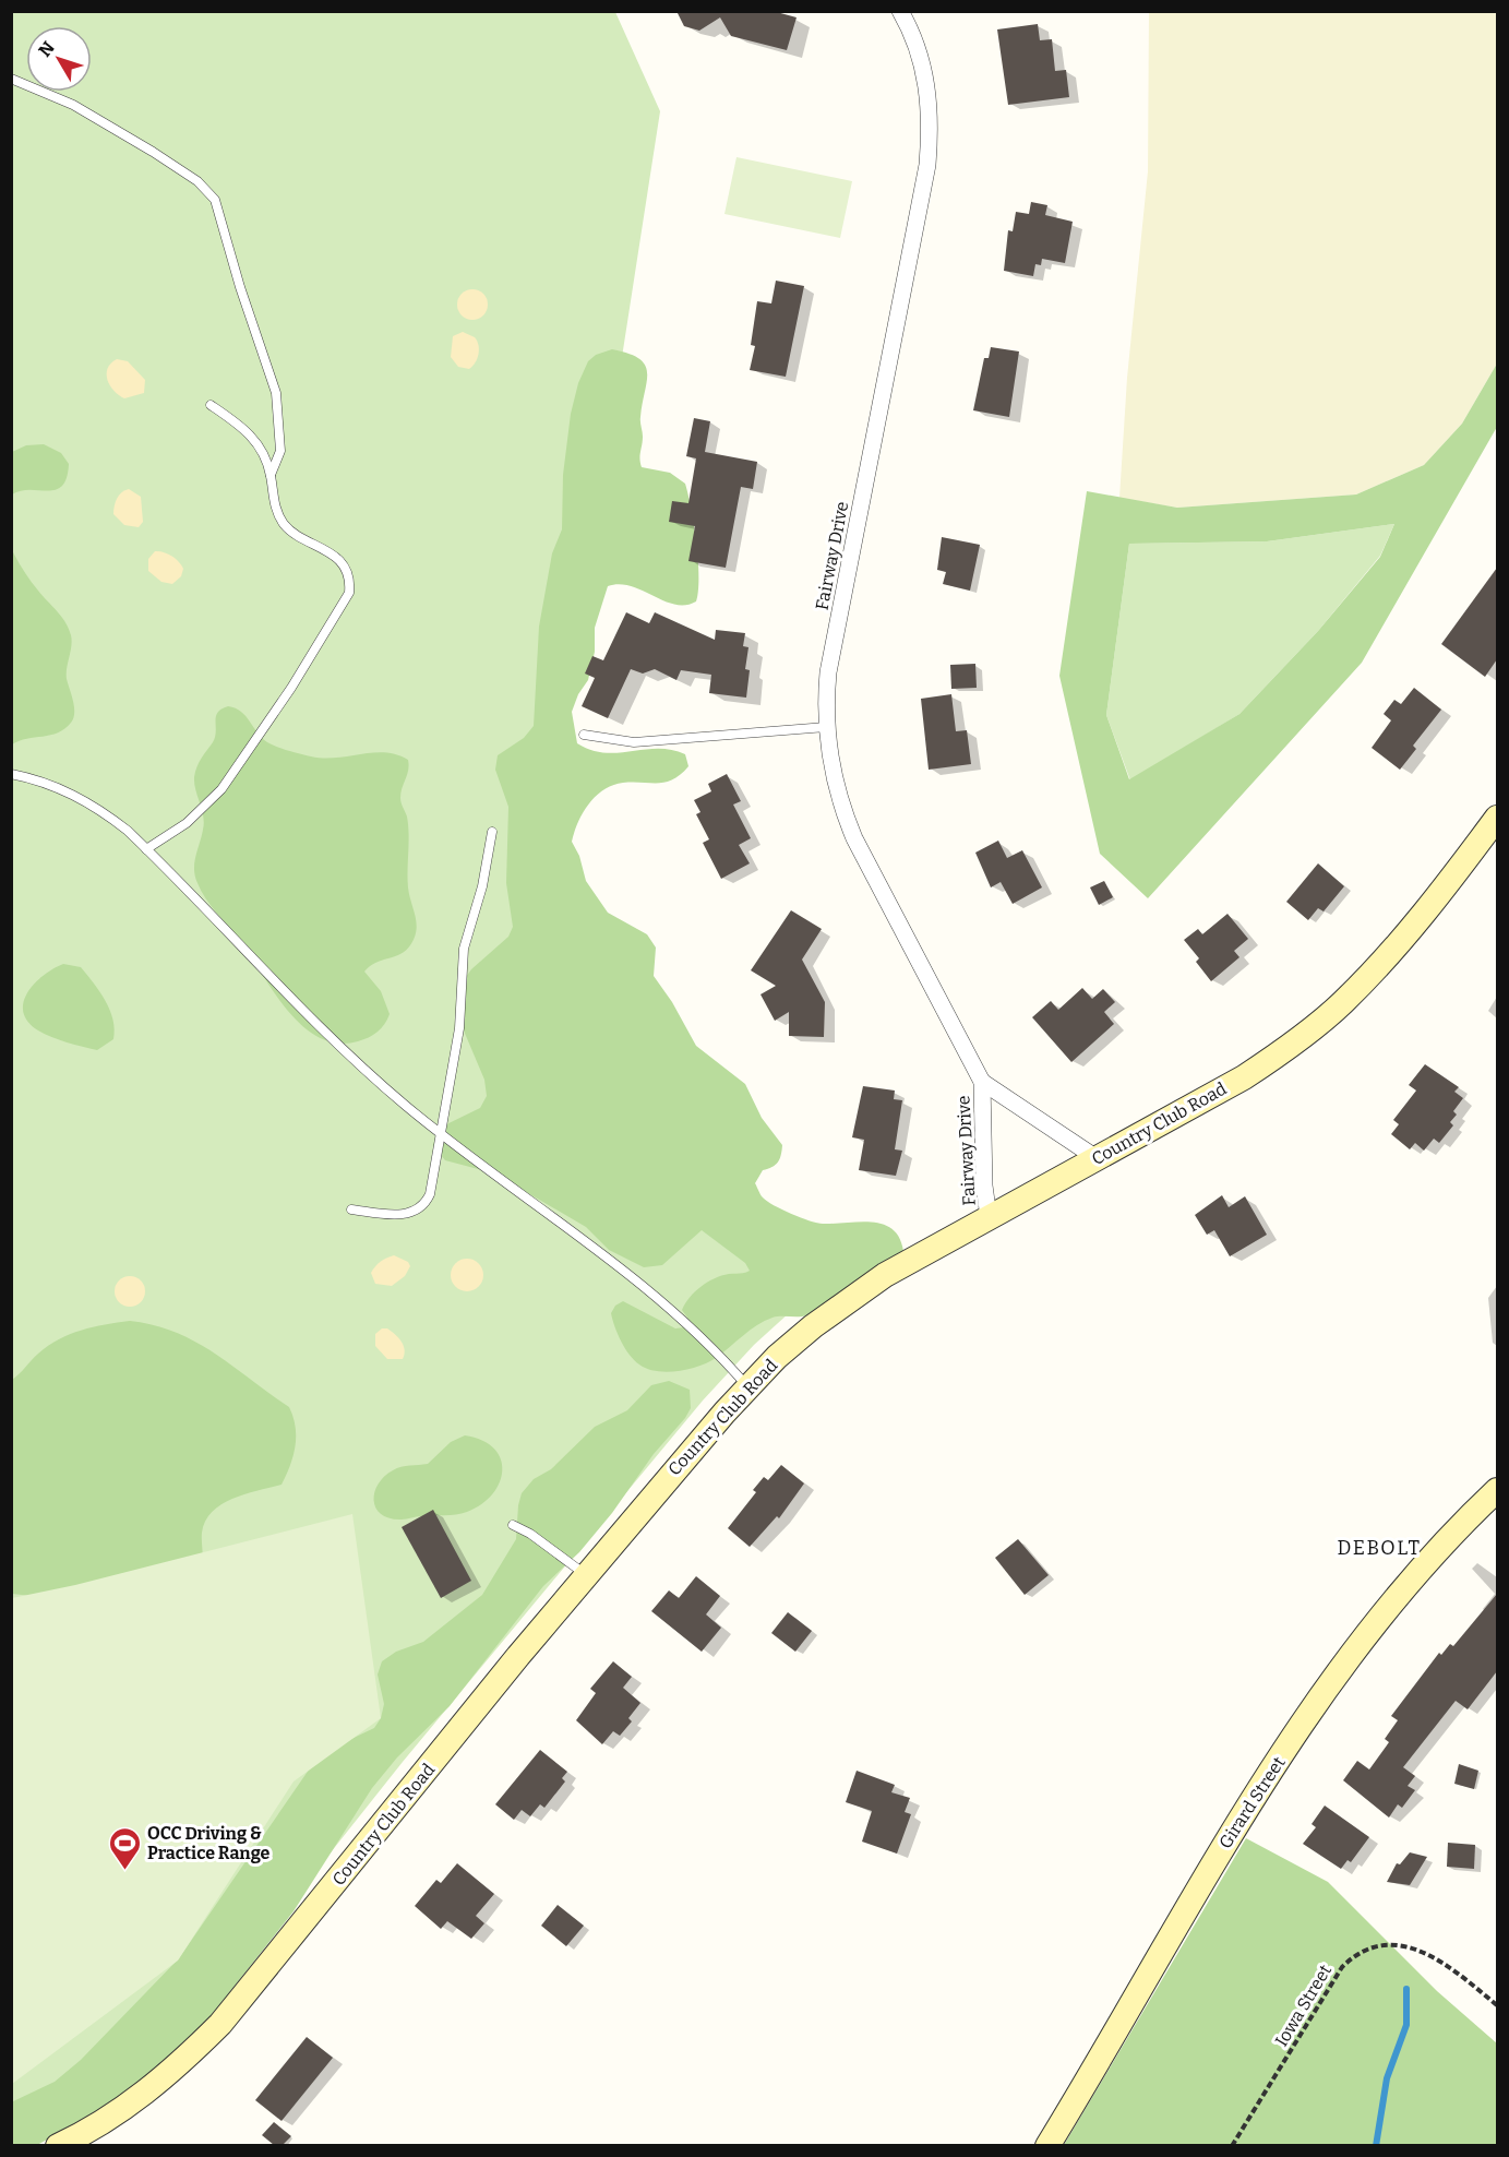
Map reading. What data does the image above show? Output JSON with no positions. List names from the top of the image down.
{
  "streets": {
    "street": ["Fairway Drive", "Country Club Road", "Girard Street"],
    "path": ["Iowa Street"]
  },
  "crossings": [
    ["Fairway Drive", "Country Club Road"]
  ],
  "districts": ["DEBOLT"],
  "places": {
    "sports": ["OCC Driving & Practice Range"]
  },
  "north": "top left"
}
